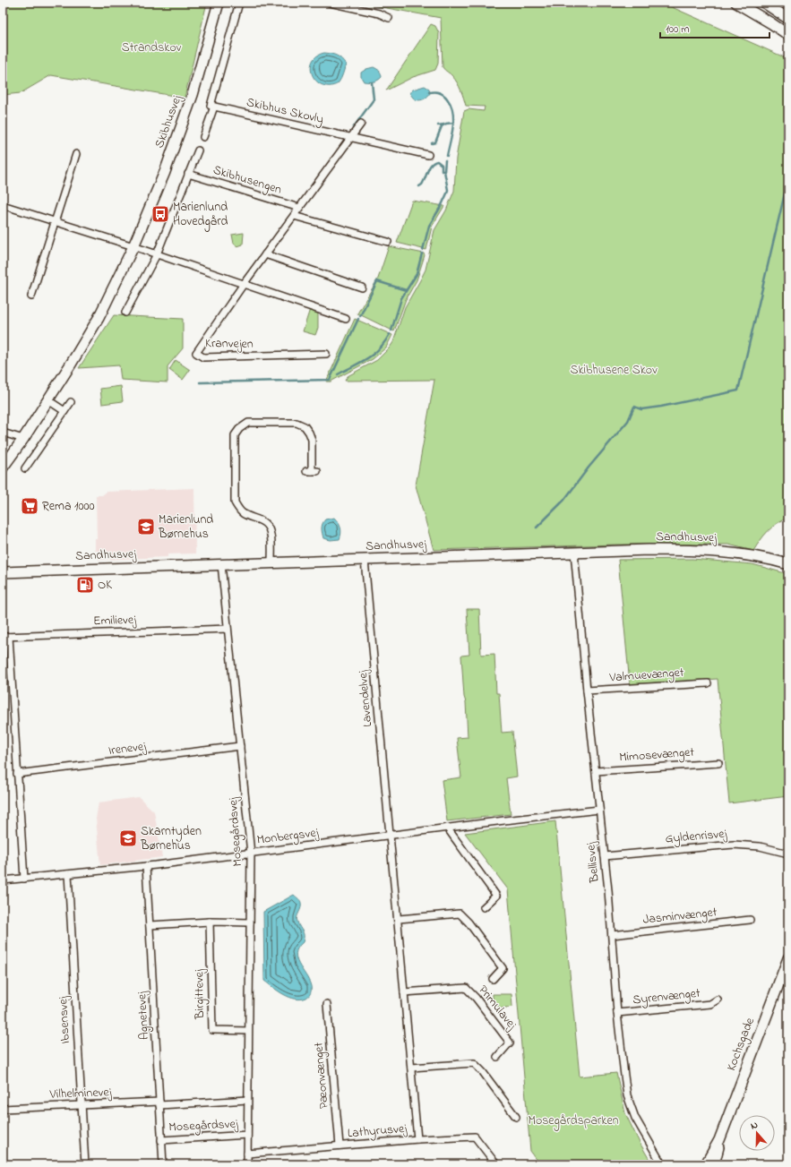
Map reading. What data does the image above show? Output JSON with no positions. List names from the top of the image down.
{
  "streets": {
    "street": [
      "Skibhus Skovly",
      "Skibhusvej",
      "Skibhusengen",
      "Kranvejen",
      "Sandhusvej",
      "Emilievej",
      "Valmuevænget",
      "Lavendelvej",
      "Irenevej",
      "Mimosevænget",
      "Mosegårdsvej",
      "Monbergsvej",
      "Gyldenrisvej",
      "Bellisvej",
      "Jasminvænget",
      "Birgittevej",
      "Syrenvænget",
      "Primulavej",
      "Agnetevej",
      "Ibsensvej",
      "Kochsgade",
      "Pæonvænget",
      "Vilhelminevej",
      "Lathyrusvej"
    ]
  },
  "crossings": [
    ["Skibhus Skovly", "Kranvejen"],
    ["Skibhusengen", "Kranvejen"],
    ["Sandhusvej", "Lavendelvej"],
    ["Sandhusvej", "Mosegårdsvej"],
    ["Sandhusvej", "Bellisvej"],
    ["Emilievej", "Mosegårdsvej"],
    ["Valmuevænget", "Bellisvej"],
    ["Lavendelvej", "Monbergsvej"],
    ["Irenevej", "Mosegårdsvej"],
    ["Mimosevænget", "Bellisvej"],
    ["Mosegårdsvej", "Monbergsvej"],
    ["Mosegårdsvej", "Birgittevej"],
    ["Mosegårdsvej", "Agnetevej"],
    ["Mosegårdsvej", "Vilhelminevej"],
    ["Mosegårdsvej", "Lathyrusvej"],
    ["Monbergsvej", "Bellisvej"],
    ["Monbergsvej", "Agnetevej"],
    ["Monbergsvej", "Ibsensvej"],
    ["Gyldenrisvej", "Bellisvej"],
    ["Bellisvej", "Jasminvænget"],
    ["Bellisvej", "Syrenvænget"],
    ["Agnetevej", "Vilhelminevej"],
    ["Ibsensvej", "Vilhelminevej"],
    ["Pæonvænget", "Lathyrusvej"]
  ],
  "parks": ["Strandskov", "Skibhusene Skov", "Mosegårdsparken"],
  "places": {
    "bus stop": ["Marienlund Hovedgård"],
    "supermarket": ["Rema 1000"],
    "school or university": ["Marienlund Børnehus", "Skarntyden Børnehus"],
    "fuel station": ["OK"]
  },
  "scale_bar": "100 m",
  "north": "top"
}
